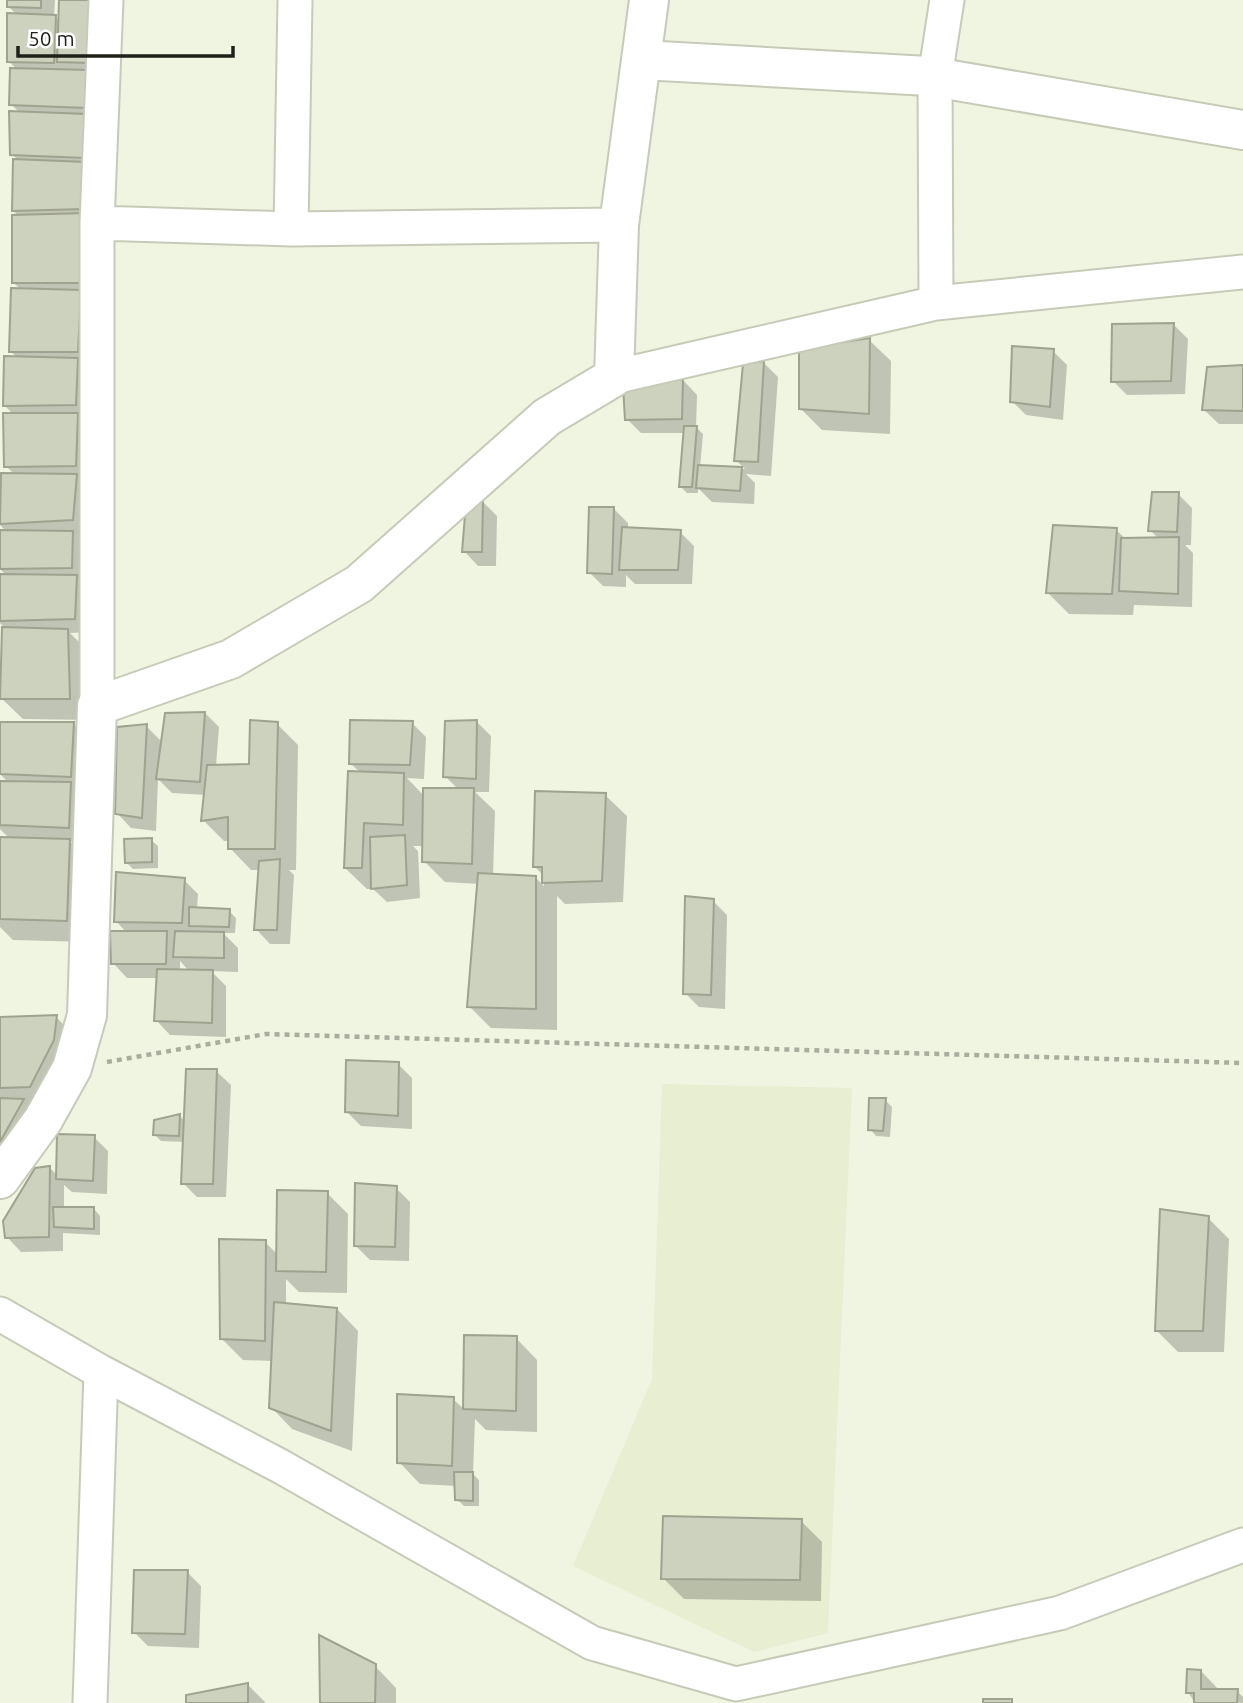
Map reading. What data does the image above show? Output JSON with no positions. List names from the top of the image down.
{
  "scale_bar": "50 m"
}
